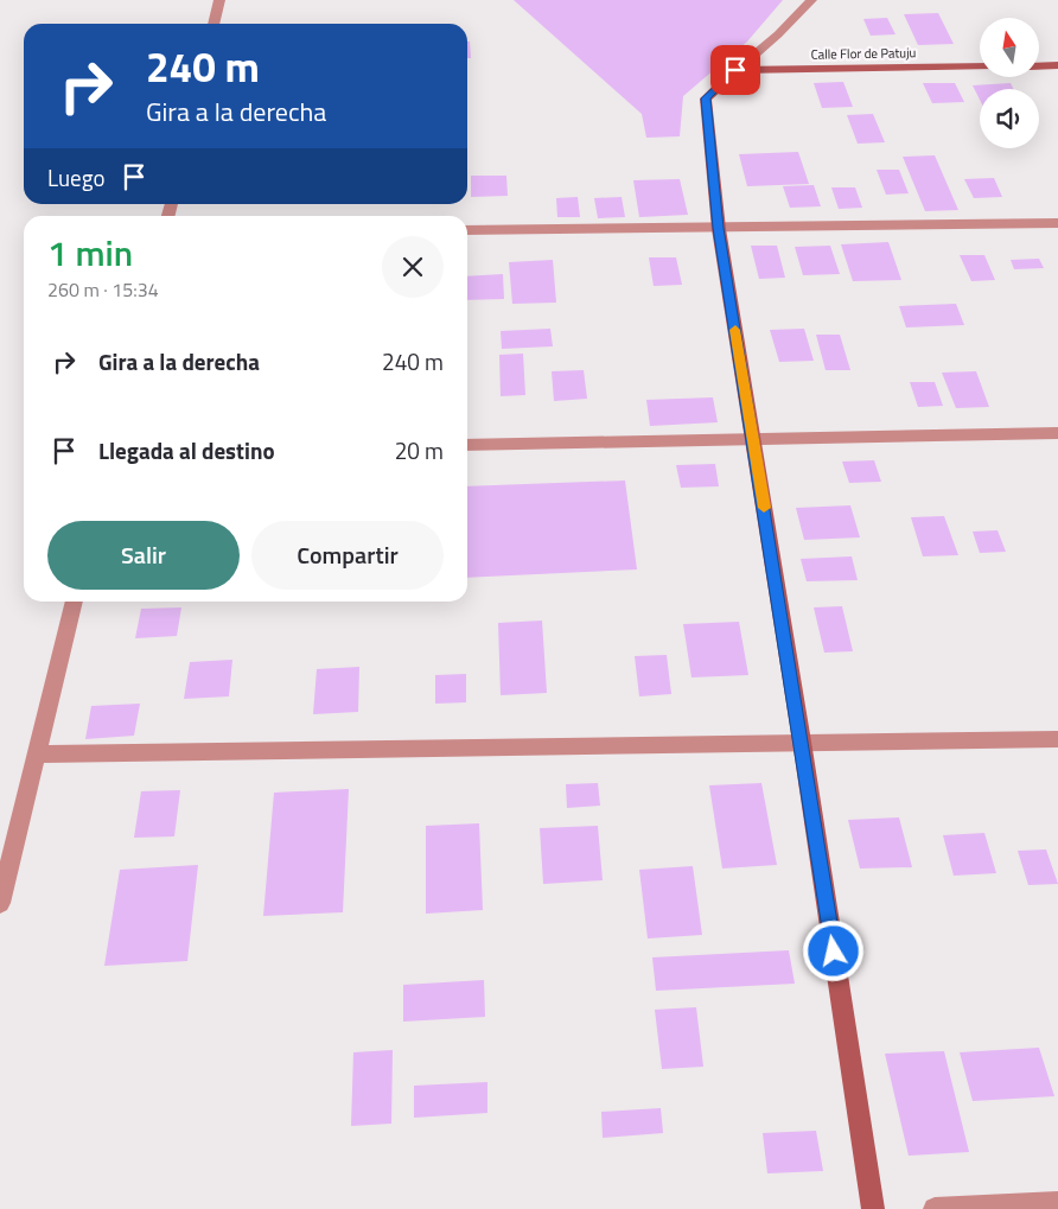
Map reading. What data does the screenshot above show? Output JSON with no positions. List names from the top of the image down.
{
  "streets": {
    "street": ["Calle Flor de Patuju"]
  },
  "north": "top",
  "page": {
    "turn": ["240 m", "Gira a la derecha"],
    "then": "Luego",
    "heading": ["1 min", "260 m · 15:34"],
    "list": [
      {
        "name": "Gira a la derecha",
        "value": "240 m"
      },
      {
        "name": "Llegada al destino",
        "value": "20 m"
      }
    ],
    "buttons": ["Salir", "Compartir"]
  }
}
